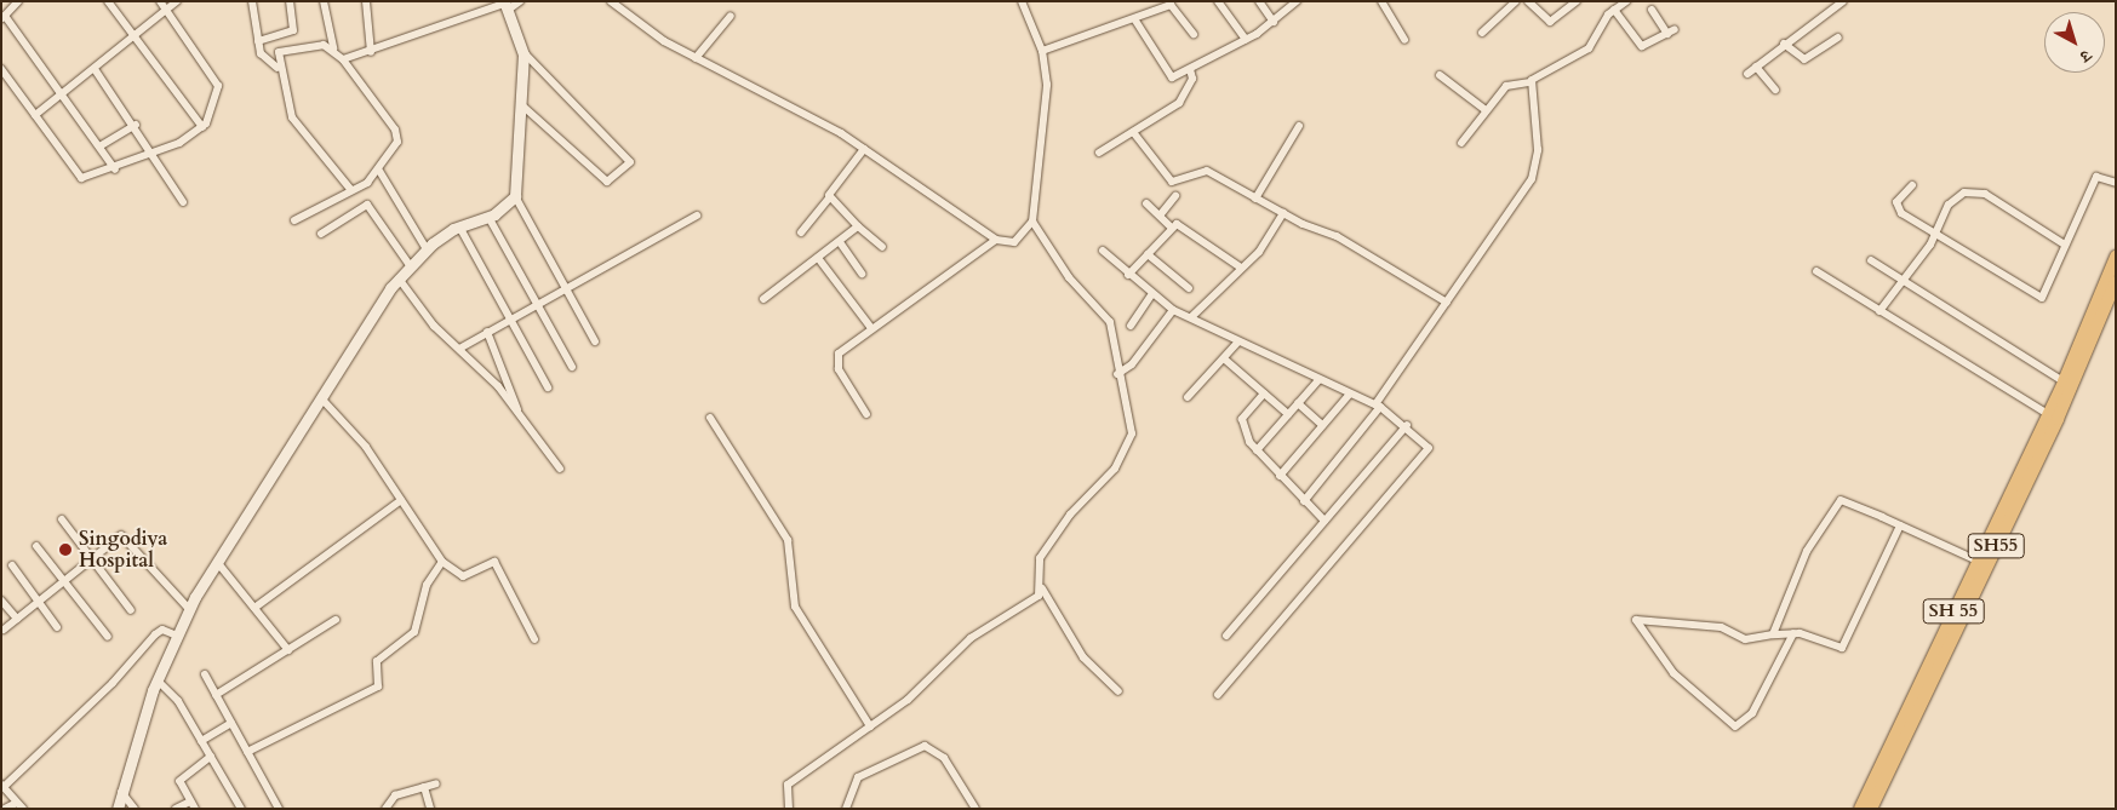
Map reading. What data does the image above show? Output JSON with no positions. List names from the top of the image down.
{
  "streets": {
    "main road": ["SH55"]
  },
  "places": ["Singodiya Hospital"],
  "north": "bottom right"
}
